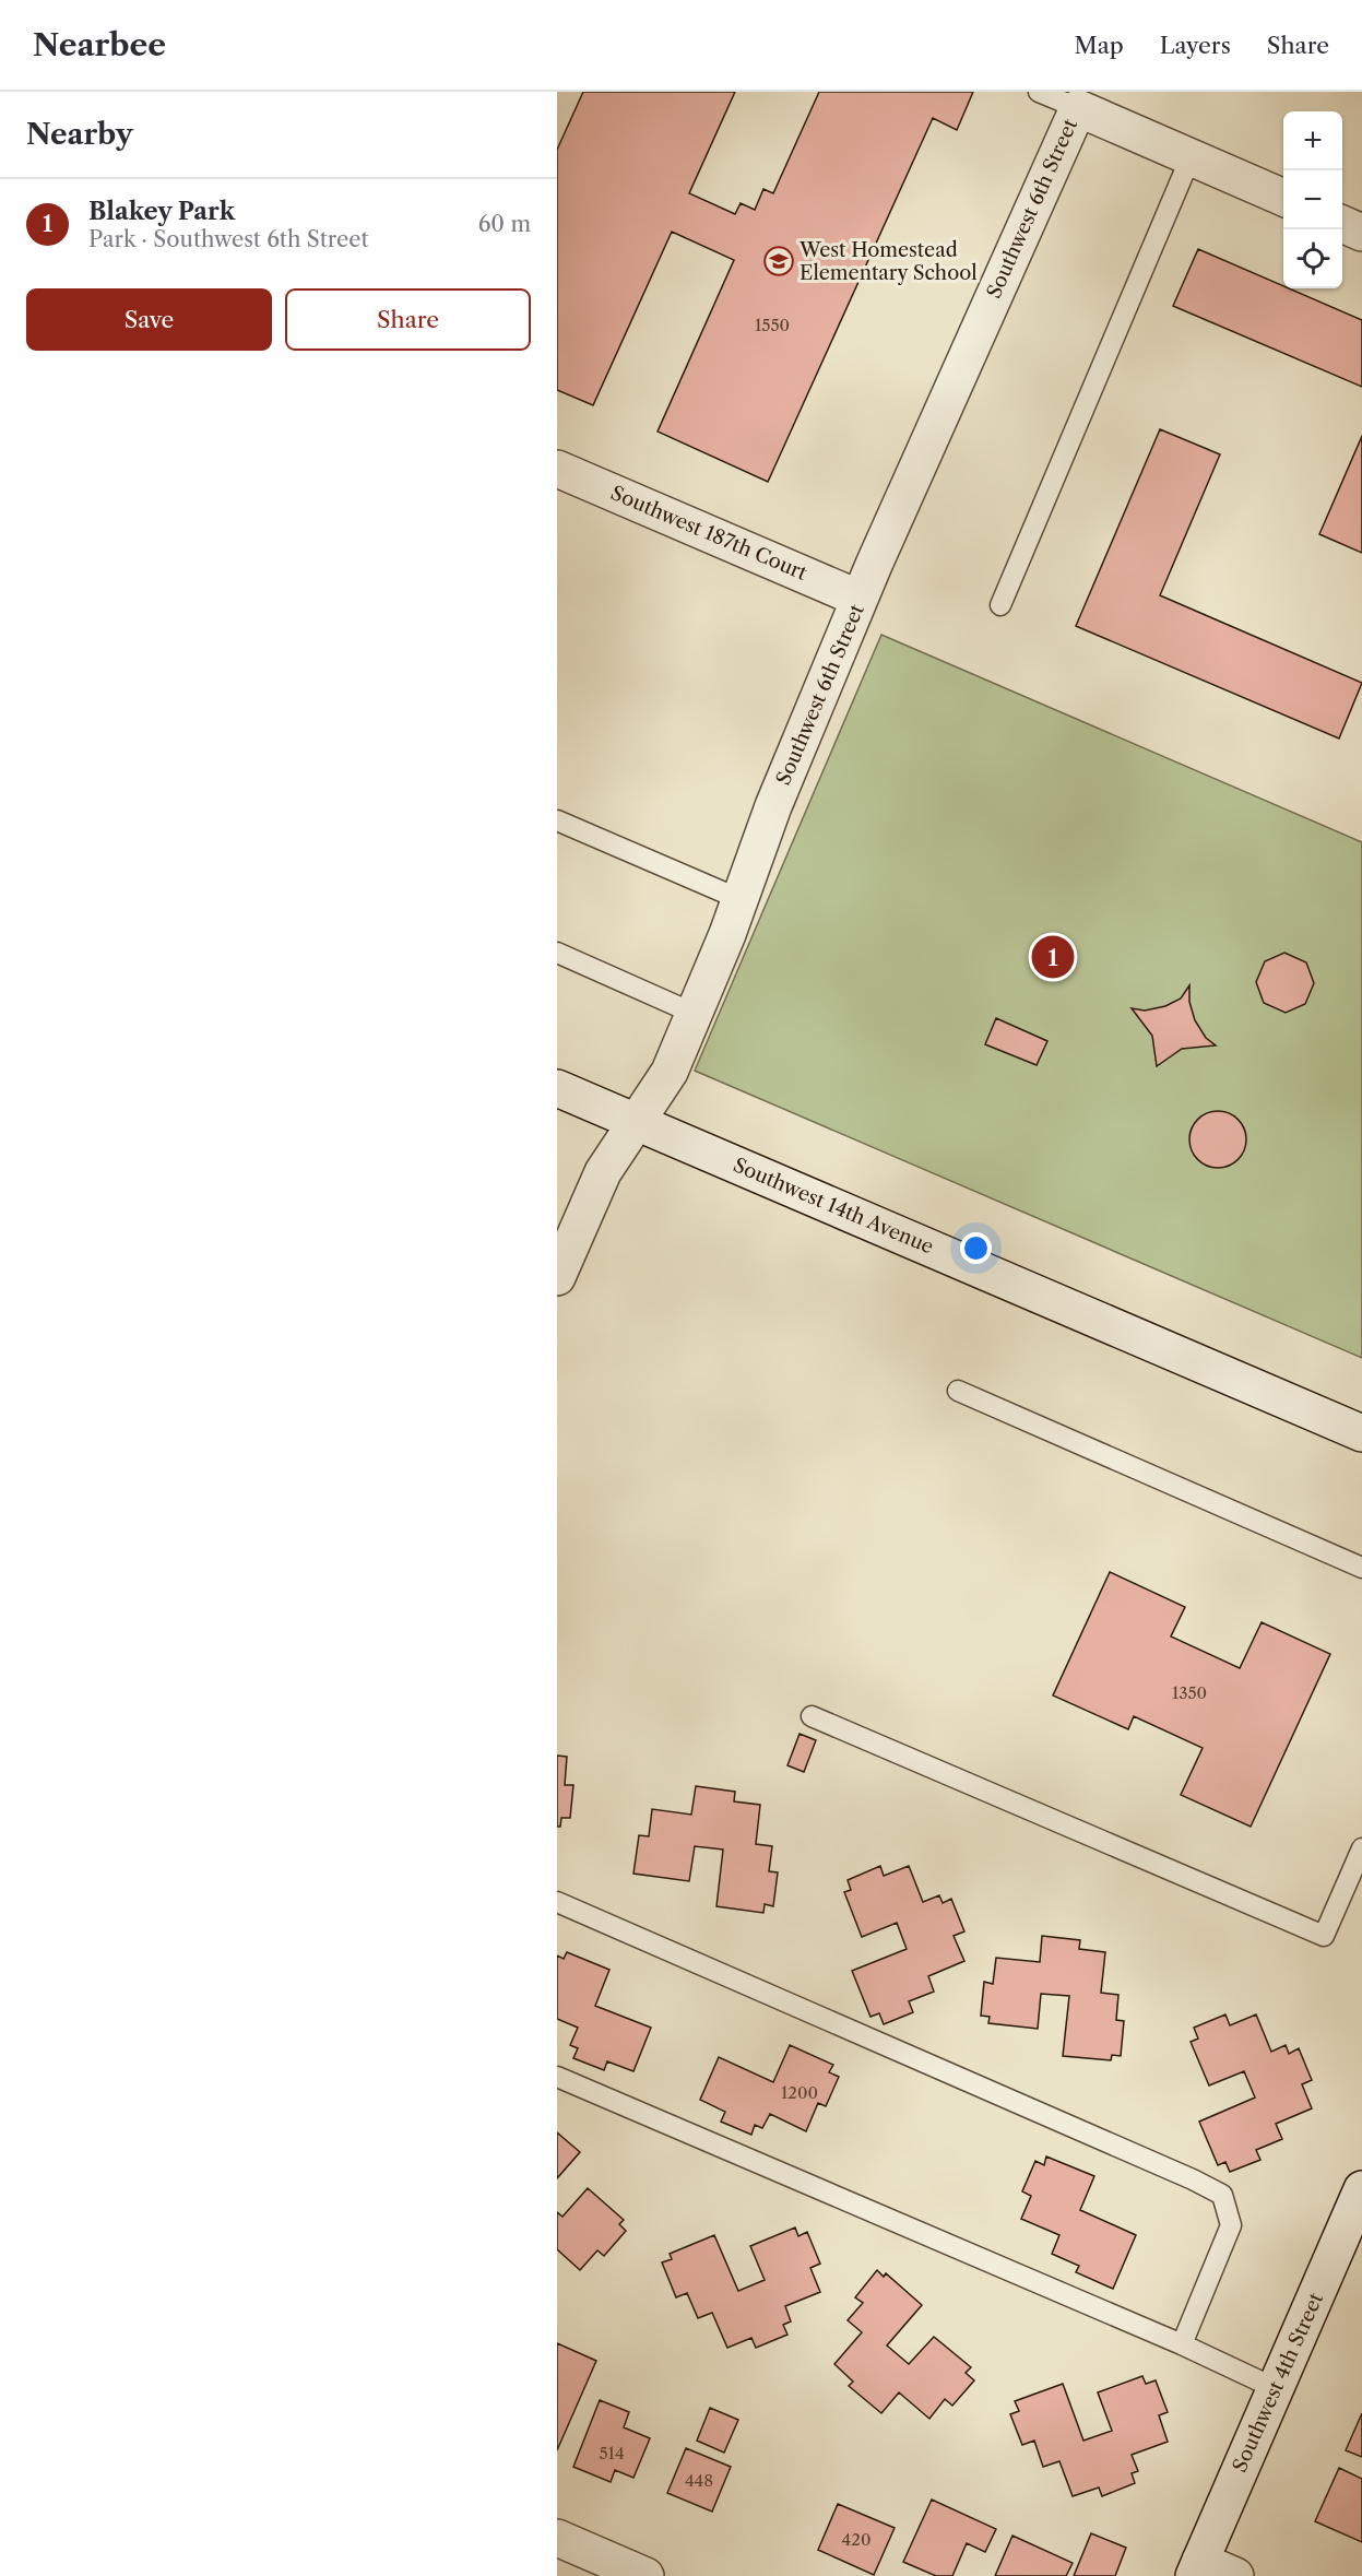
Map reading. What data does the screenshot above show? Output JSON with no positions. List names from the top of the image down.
{
  "streets": {
    "street": [
      "Southwest 6th Street",
      "Southwest 187th Court",
      "Southwest 14th Avenue",
      "Southwest 4th Street"
    ]
  },
  "crossings": [
    ["Southwest 6th Street", "Southwest 187th Court"],
    ["Southwest 6th Street", "Southwest 14th Avenue"]
  ],
  "places": {
    "school or university": ["West Homestead Elementary School"]
  },
  "house_numbers": [
    "1550",
    "1350",
    "1200",
    "514",
    "448",
    "420"
  ],
  "page": {
    "header": "Nearbee",
    "nav": ["Map", "Layers", "Share"],
    "heading": "Nearby",
    "map_buttons": ["+", "−"],
    "list": [
      {
        "mark": "1",
        "name": "Blakey Park",
        "note": "Park · Southwest 6th Street",
        "value": "60 m"
      }
    ],
    "buttons": ["Save", "Share"],
    "pins": "1"
  }
}
